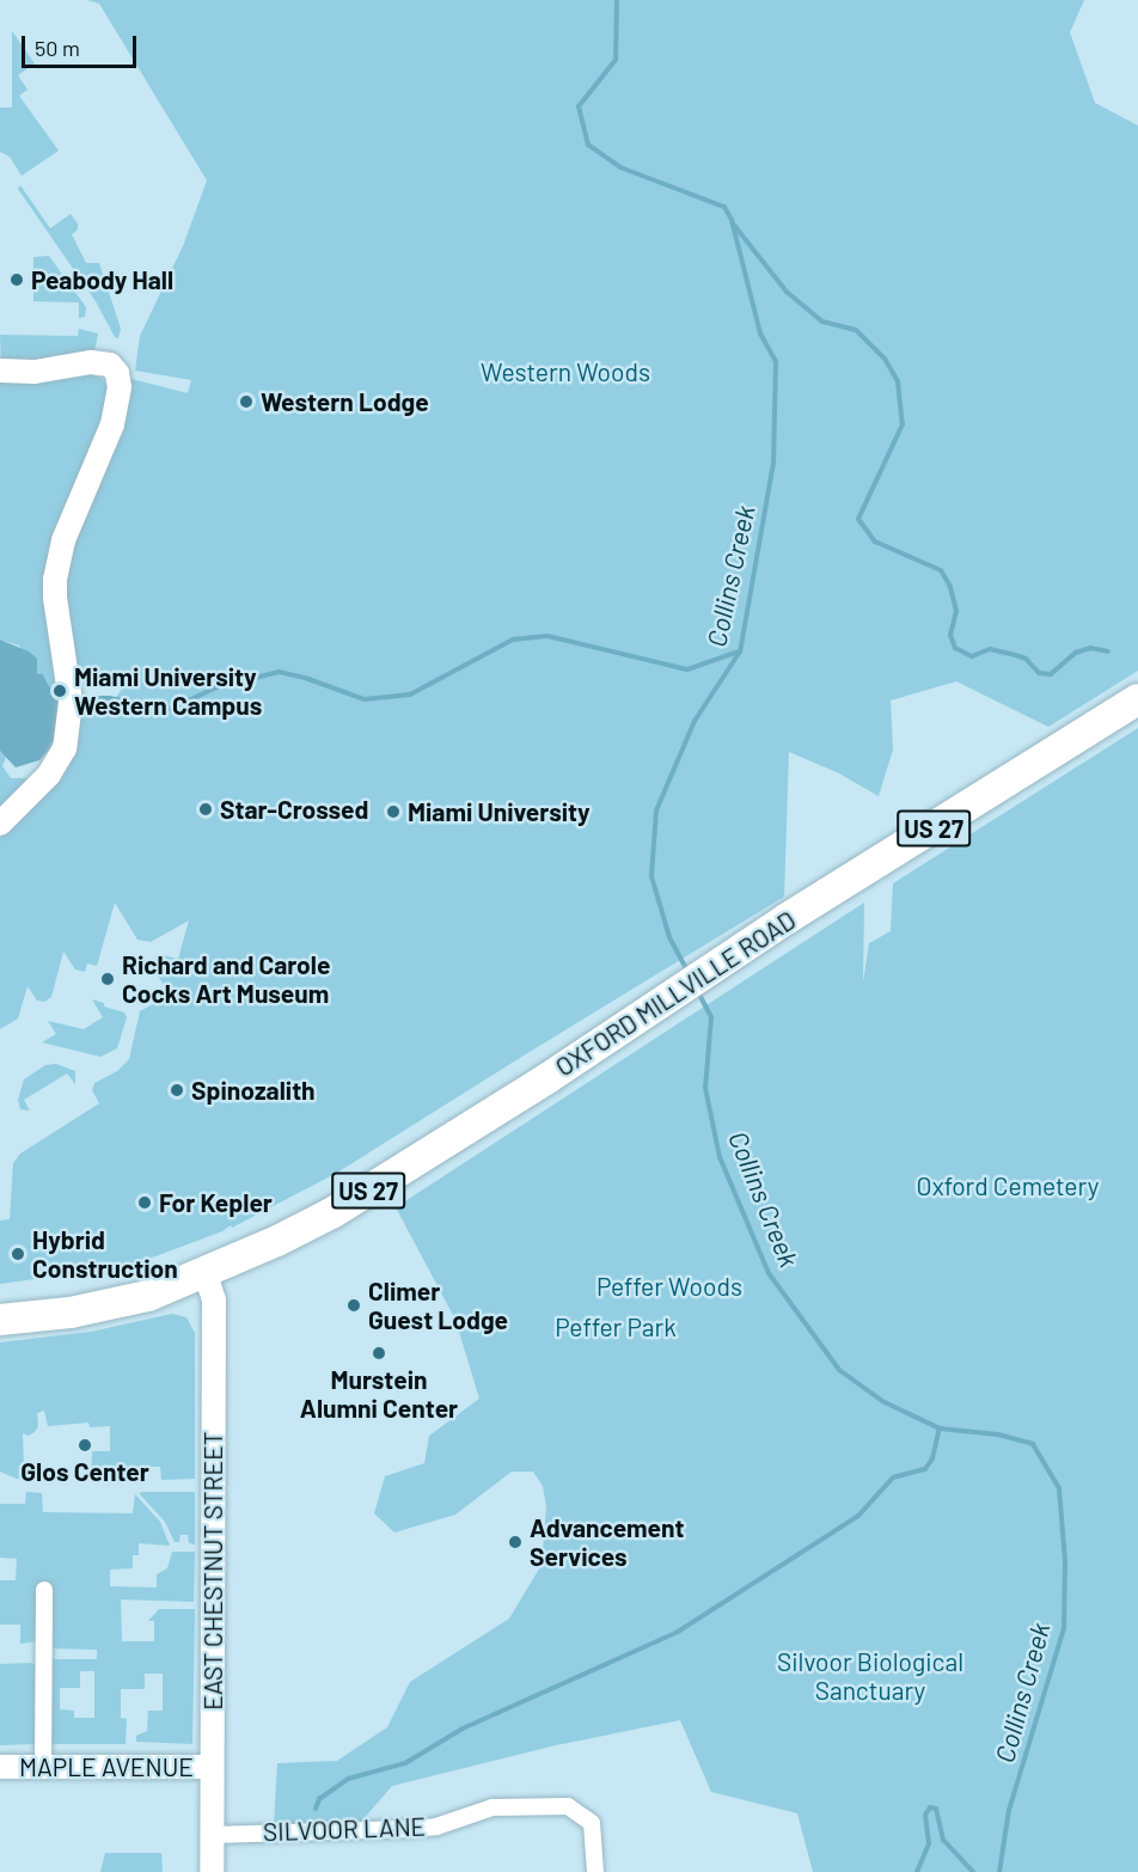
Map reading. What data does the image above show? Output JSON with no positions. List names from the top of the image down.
{
  "streets": {
    "highway": ["US 27", "OXFORD MILLVILLE ROAD"],
    "street": ["EAST CHESTNUT STREET", "MAPLE AVENUE", "SILVOOR LANE"]
  },
  "crossings": [
    ["US 27", "OXFORD MILLVILLE ROAD"],
    ["US 27", "EAST CHESTNUT STREET"],
    ["OXFORD MILLVILLE ROAD", "EAST CHESTNUT STREET"],
    ["EAST CHESTNUT STREET", "MAPLE AVENUE"],
    ["EAST CHESTNUT STREET", "SILVOOR LANE"]
  ],
  "water": ["Collins Creek"],
  "parks": [
    "Western Woods",
    "Oxford Cemetery",
    "Peffer Woods",
    "Peffer Park",
    "Silvoor Biological Sanctuary"
  ],
  "places": [
    "Peabody Hall",
    "Western Lodge",
    "Miami University Western Campus",
    "Star-Crossed",
    "Miami University",
    "Richard and Carole Cocks Art Museum",
    "Spinozalith",
    "For Kepler",
    "Hybrid Construction",
    "Climer Guest Lodge",
    "Murstein Alumni Center",
    "Glos Center",
    "Advancement Services"
  ],
  "scale_bar": "50 m"
}
